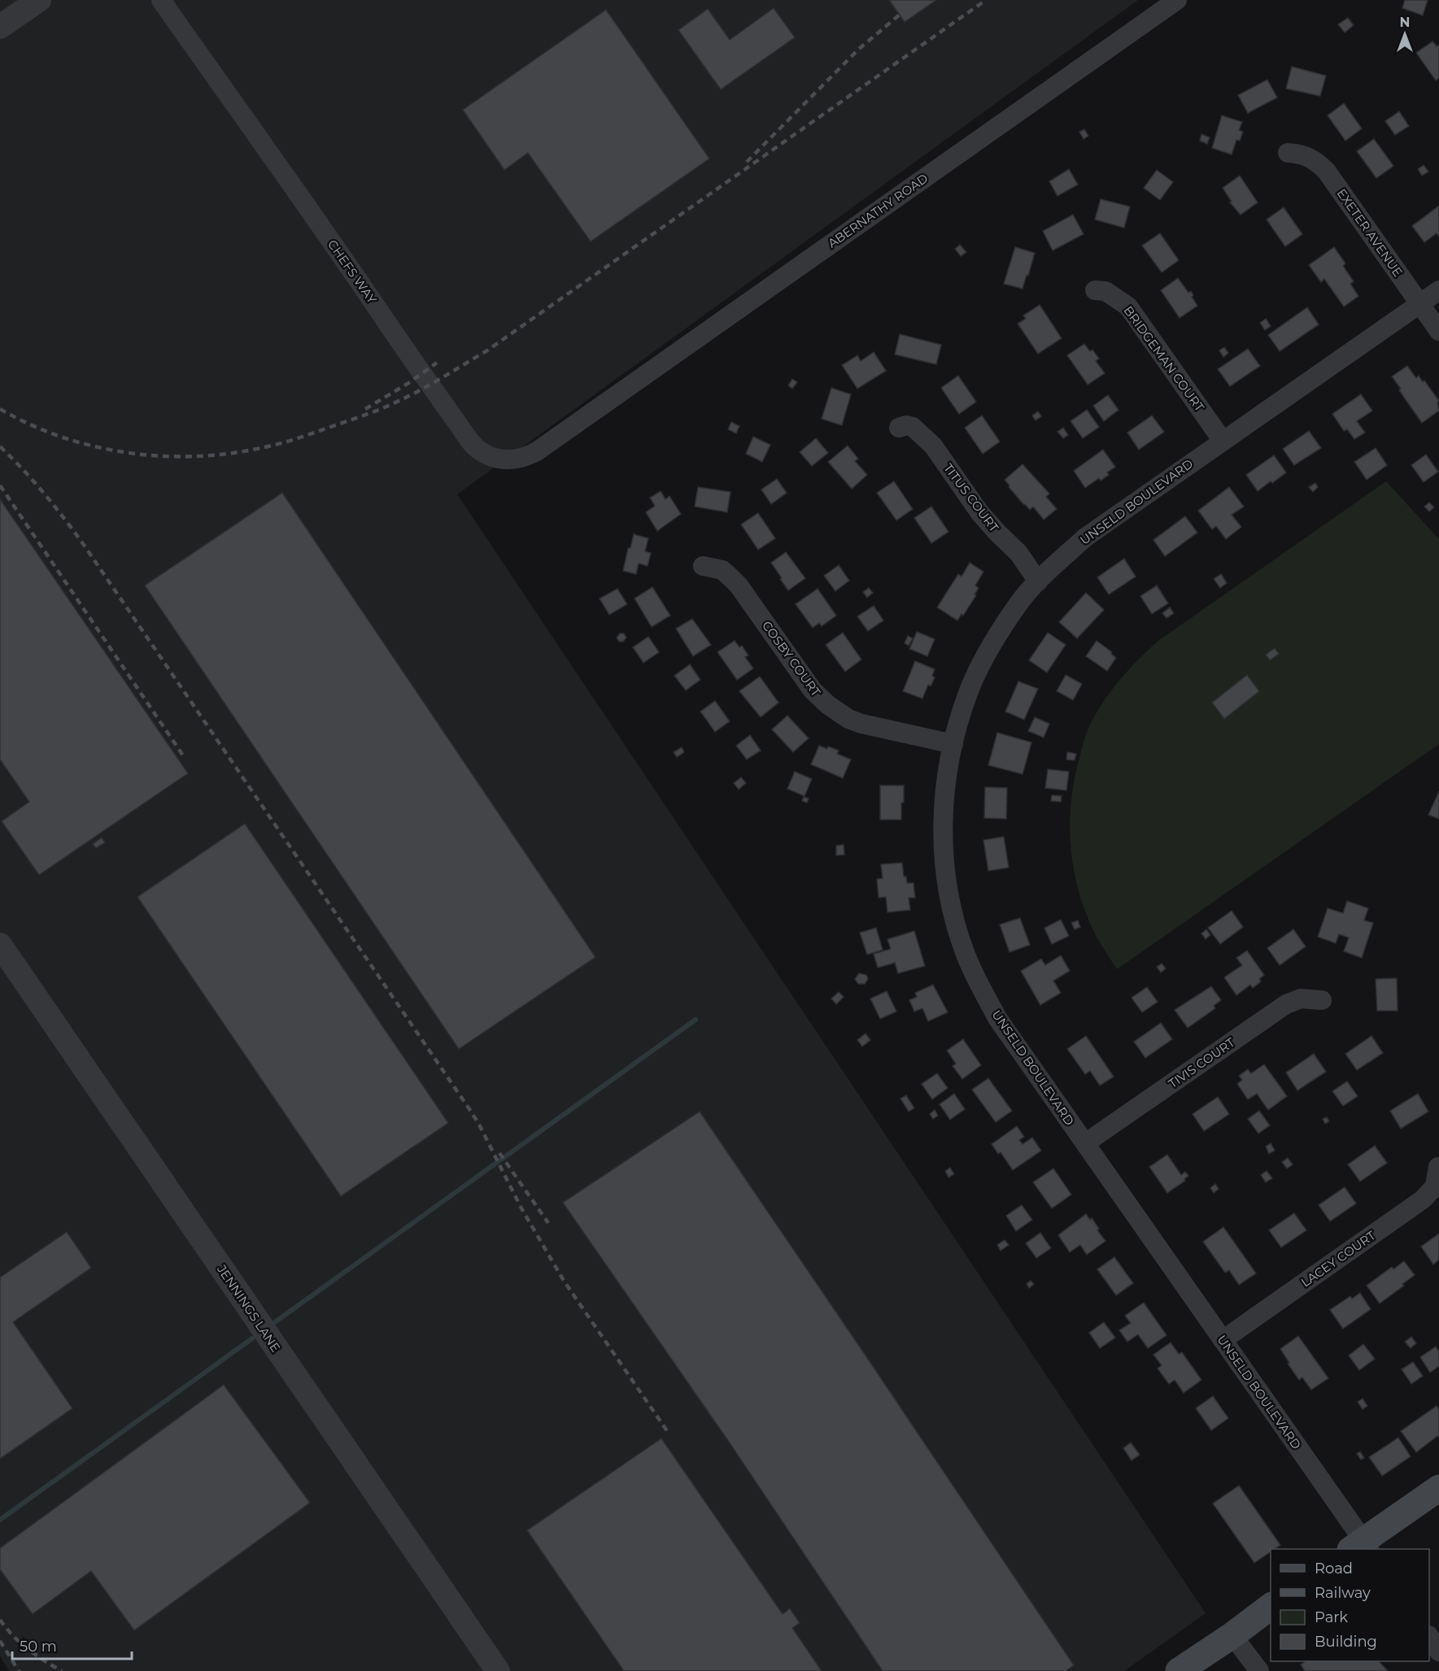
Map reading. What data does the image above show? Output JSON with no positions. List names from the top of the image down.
{
  "streets": {
    "street": [
      "ABERNATHY ROAD",
      "EXETER AVENUE",
      "CHEFS WAY",
      "BRIDGEMAN COURT",
      "TITUS COURT",
      "UNSELD BOULEVARD",
      "COSBY COURT",
      "TIVIS COURT",
      "LACEY COURT",
      "JENNINGS LANE"
    ]
  },
  "crossings": [
    ["ABERNATHY ROAD", "CHEFS WAY"],
    ["EXETER AVENUE", "UNSELD BOULEVARD"],
    ["BRIDGEMAN COURT", "UNSELD BOULEVARD"],
    ["TITUS COURT", "UNSELD BOULEVARD"],
    ["UNSELD BOULEVARD", "COSBY COURT"],
    ["UNSELD BOULEVARD", "TIVIS COURT"],
    ["UNSELD BOULEVARD", "LACEY COURT"]
  ],
  "legend": [
    "Road",
    "Railway",
    "Park",
    "Building"
  ],
  "scale_bar": "50 m",
  "north": "top"
}
